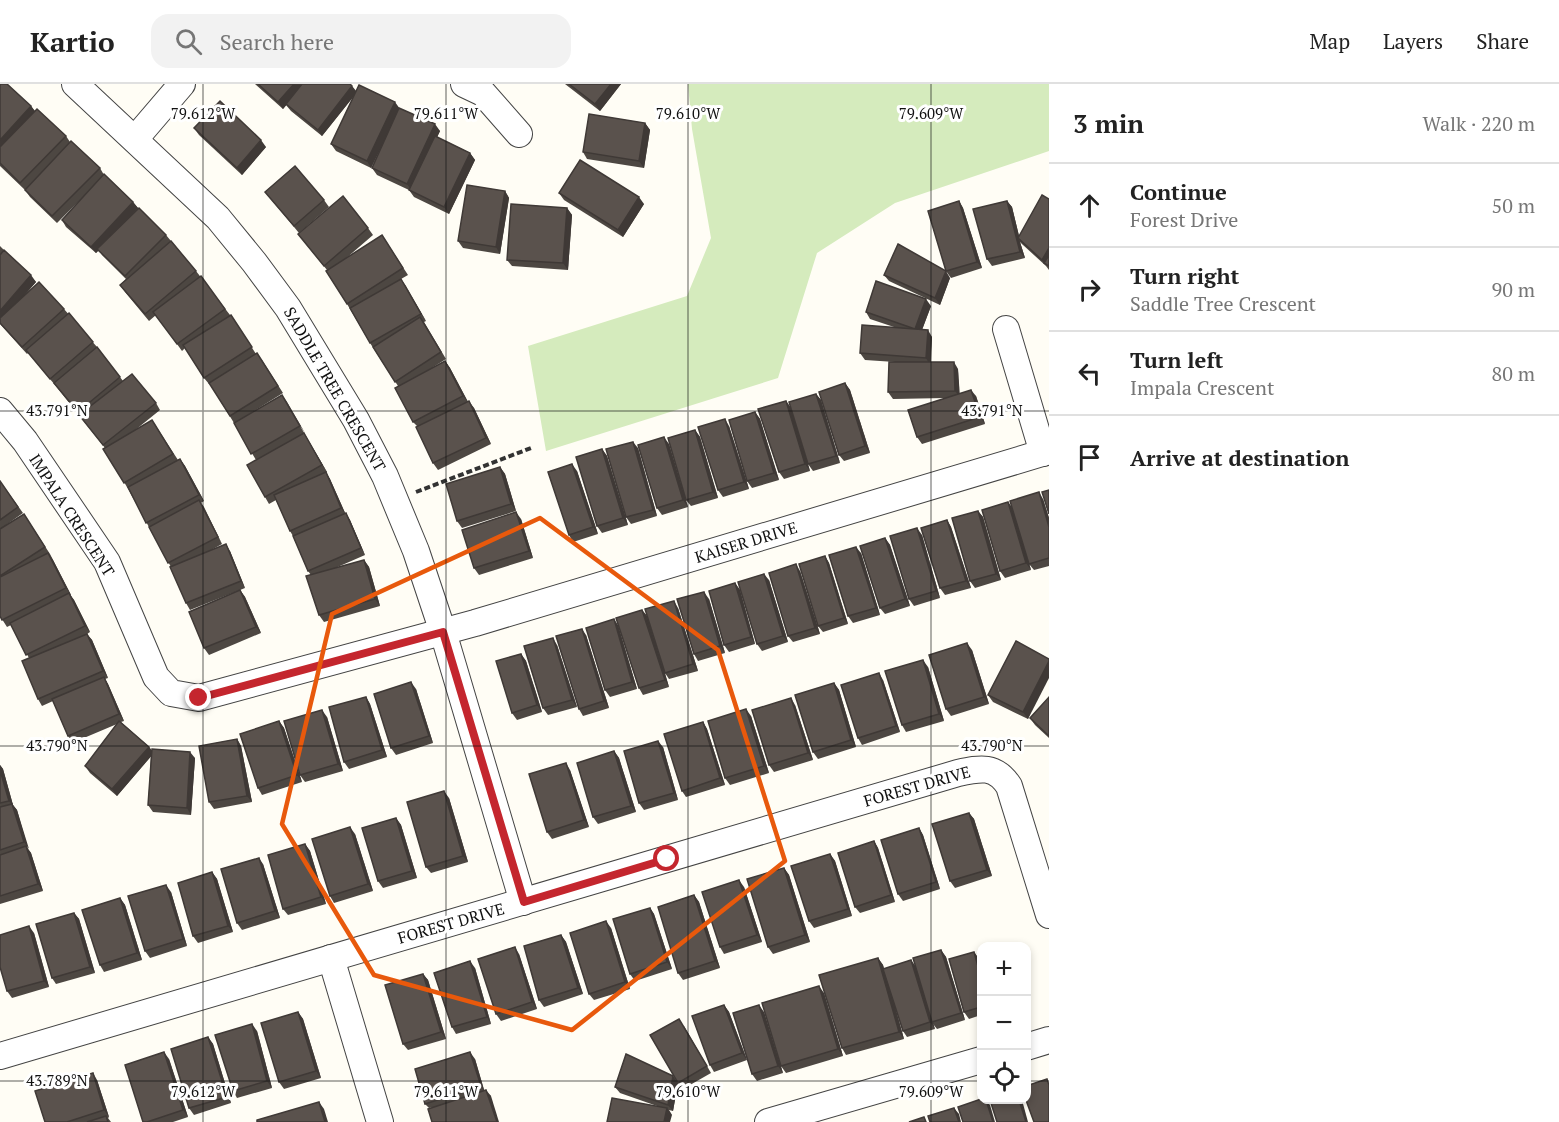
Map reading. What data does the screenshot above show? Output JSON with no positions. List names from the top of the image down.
{
  "streets": {
    "street": [
      "SADDLE TREE CRESCENT",
      "IMPALA CRESCENT",
      "KAISER DRIVE",
      "FOREST DRIVE"
    ]
  },
  "crossings": [
    ["SADDLE TREE CRESCENT", "IMPALA CRESCENT"],
    ["SADDLE TREE CRESCENT", "KAISER DRIVE"],
    ["SADDLE TREE CRESCENT", "FOREST DRIVE"],
    ["IMPALA CRESCENT", "KAISER DRIVE"]
  ],
  "page": {
    "header": "Kartio",
    "search": "Search here",
    "nav": ["Map", "Layers", "Share"],
    "heading": ["3 min", "Walk · 220 m"],
    "list": [
      ["Continue", "Forest Drive", "50 m"],
      ["Turn right", "Saddle Tree Crescent", "90 m"],
      ["Turn left", "Impala Crescent", "80 m"],
      "Arrive at destination"
    ],
    "map_buttons": ["+", "−"]
  },
  "coordinates": [
    "79.612°W",
    "79.611°W",
    "79.610°W",
    "79.609°W",
    "43.791°N",
    "43.790°N",
    "43.789°N"
  ]
}
